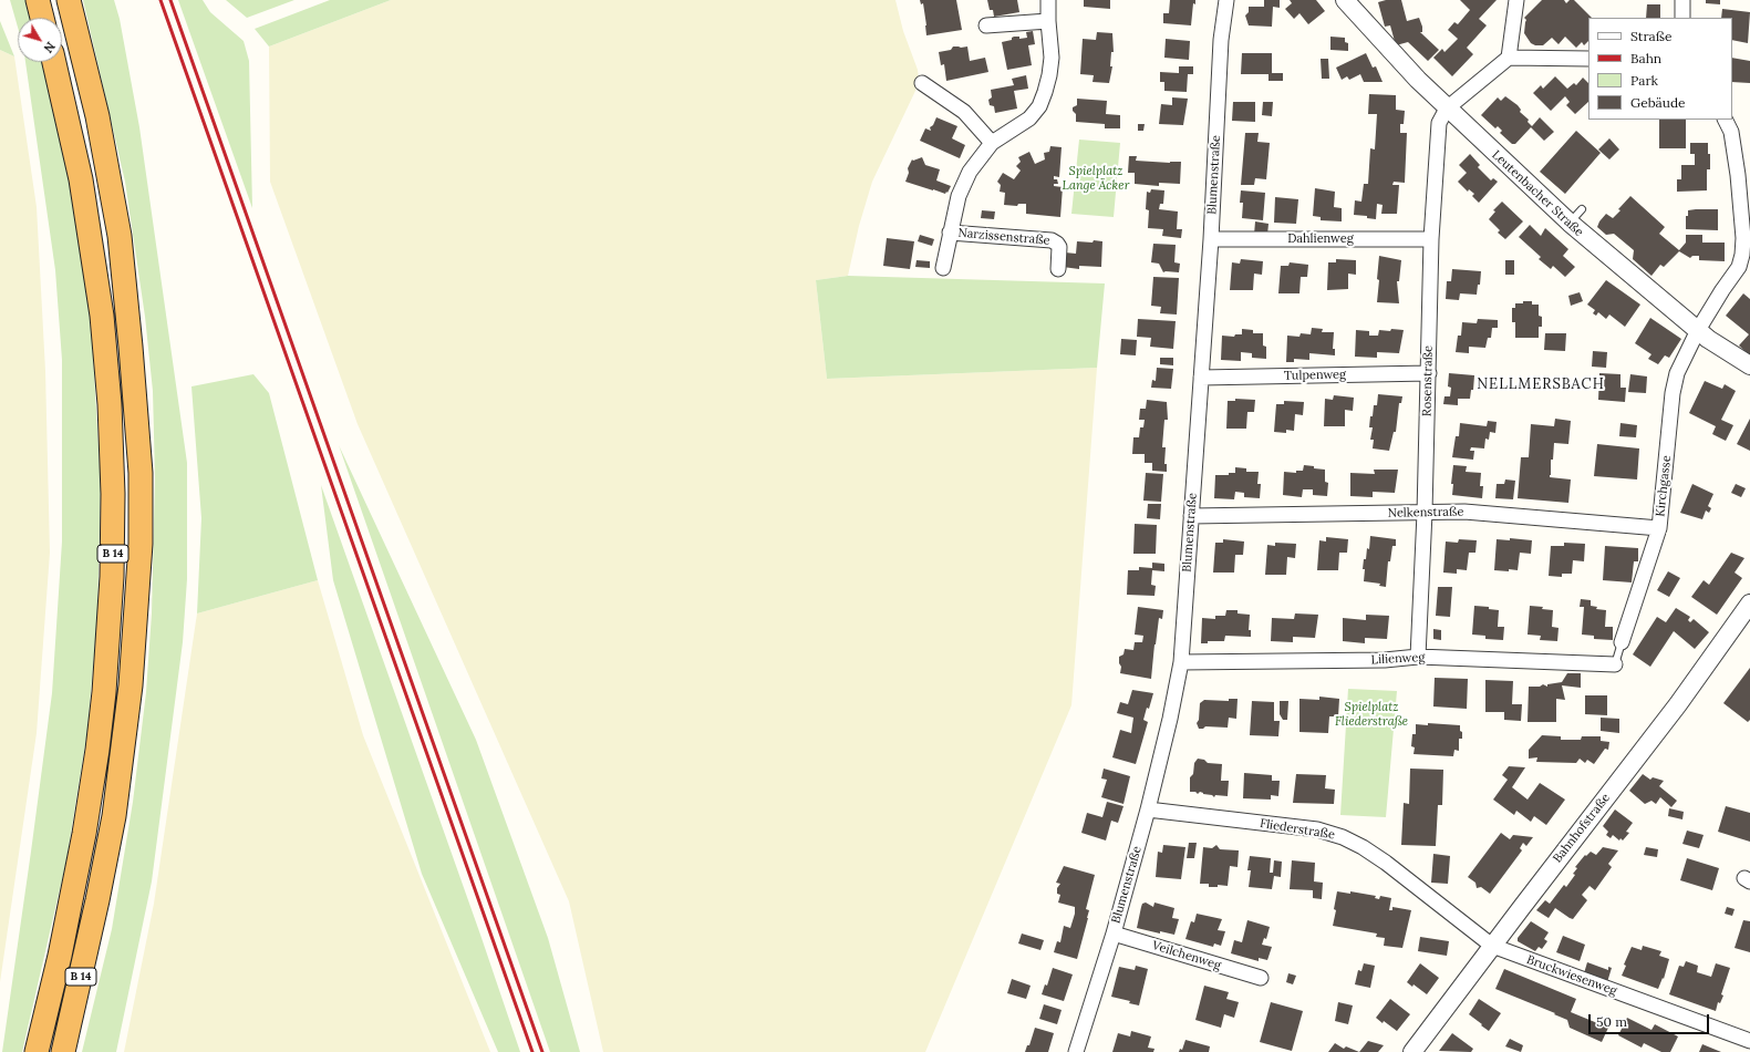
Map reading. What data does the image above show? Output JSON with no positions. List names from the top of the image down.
{
  "streets": {
    "highway": ["B 14"],
    "street": [
      "Blumenstraße",
      "Leutenbacher Straße",
      "Narzissenstraße",
      "Dahlienweg",
      "Tulpenweg",
      "Rosenstraße",
      "Kirchgasse",
      "Nelkenstraße",
      "Lilienweg",
      "Bahnhofstraße",
      "Fliederstraße",
      "Veilchenweg",
      "Bruckwiesenweg"
    ]
  },
  "crossings": [
    ["Blumenstraße", "Dahlienweg"],
    ["Blumenstraße", "Tulpenweg"],
    ["Blumenstraße", "Nelkenstraße"],
    ["Blumenstraße", "Lilienweg"],
    ["Blumenstraße", "Fliederstraße"],
    ["Blumenstraße", "Veilchenweg"],
    ["Leutenbacher Straße", "Rosenstraße"],
    ["Leutenbacher Straße", "Kirchgasse"],
    ["Dahlienweg", "Rosenstraße"],
    ["Tulpenweg", "Rosenstraße"],
    ["Rosenstraße", "Nelkenstraße"],
    ["Rosenstraße", "Lilienweg"],
    ["Kirchgasse", "Nelkenstraße"],
    ["Bahnhofstraße", "Fliederstraße"],
    ["Bahnhofstraße", "Bruckwiesenweg"],
    ["Fliederstraße", "Bruckwiesenweg"]
  ],
  "districts": ["NELLMERSBACH"],
  "parks": ["Spielplatz Lange Äcker", "Spielplatz Fliederstraße"],
  "legend": [
    "Straße",
    "Bahn",
    "Park",
    "Gebäude"
  ],
  "scale_bar": "50 m",
  "north": "bottom right"
}
